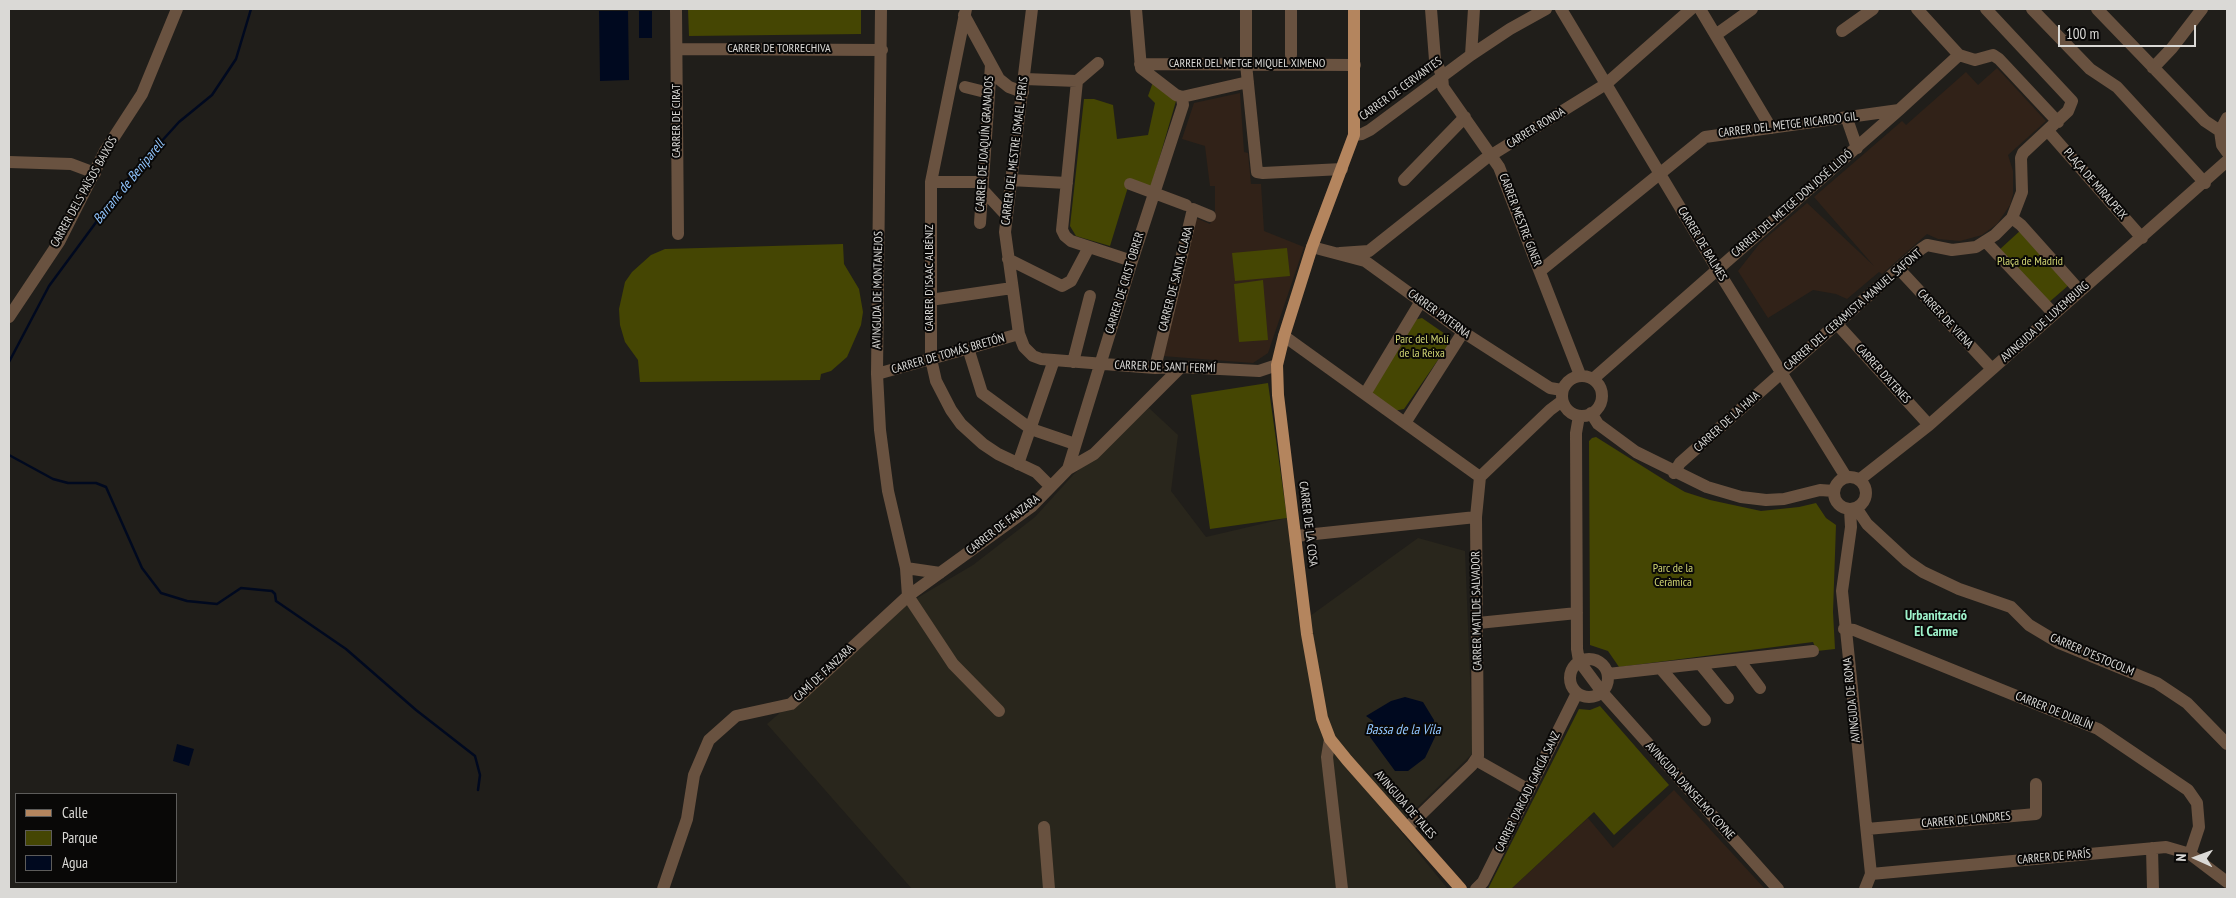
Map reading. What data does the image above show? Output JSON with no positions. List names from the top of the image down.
{
  "streets": {
    "main road": ["CARRER DE CERVANTES", "CARRER DE LA COSA", "AVINGUDA DE TALES"],
    "street": [
      "CARRER DE TORRECHIVA",
      "CARRER DEL METGE MIQUEL XIMENO",
      "CARRER DE CIRAT",
      "CARRER DEL METGE RICARDO GIL",
      "CARRER RONDA",
      "CARRER DE JOAQUÍN GRANADOS",
      "CARRER DEL MESTRE ISMAEL PERIS",
      "PLAÇA DE MIRALPEIX",
      "CARRER DELS PAÏSOS BAIXOS",
      "CARRER DEL METGE DON JOSÉ LLIDÓ",
      "CARRER MESTRE GINER",
      "CARRER DE BALMES",
      "CARRER D'ISAAC ALBÉNIZ",
      "CARRER DE SANTA CLARA",
      "CARRER DE CRIST OBRER",
      "AVINGUDA DE MONTANEJOS",
      "CARRER DEL CERAMISTA MANUEL SAFONT",
      "CARRER PATERNA",
      "CARRER DE VIENA",
      "AVINGUDA DE LUXEMBURG",
      "CARRER DE TOMÁS BRETÓN",
      "CARRER DE SANT FERMÍ",
      "CARRER D'ATENES",
      "CARRER DE LA HAIA",
      "CARRER DE FANZARA",
      "CARRER MATILDE SALVADOR",
      "CARRER D'ESTOCOLM",
      "CAMÍ DE FANZARA",
      "AVINGUDA DE ROMA",
      "CARRER DE DUBLÍN",
      "AVINGUDA D'ANSELMO COYNE",
      "CARRER D'ARCADI GARCÍA SANZ",
      "CARRER DE LONDRES",
      "CARRER DE PARÍS"
    ]
  },
  "crossings": [
    ["CARRER DE TORRECHIVA", "CARRER DE CIRAT"],
    ["CARRER DE TORRECHIVA", "AVINGUDA DE MONTANEJOS"],
    ["CARRER DE CERVANTES", "CARRER MESTRE GINER"],
    ["CARRER DE CERVANTES", "CARRER DE LA COSA"],
    ["CARRER DEL METGE RICARDO GIL", "CARRER DEL METGE DON JOSÉ LLIDÓ"],
    ["CARRER DEL METGE RICARDO GIL", "CARRER MESTRE GINER"],
    ["CARRER DEL METGE RICARDO GIL", "CARRER DE BALMES"],
    ["CARRER RONDA", "CARRER MESTRE GINER"],
    ["CARRER RONDA", "CARRER DE BALMES"],
    ["CARRER RONDA", "CARRER PATERNA"],
    ["CARRER DEL MESTRE ISMAEL PERIS", "CARRER DE TOMÁS BRETÓN"],
    ["CARRER DEL MESTRE ISMAEL PERIS", "CARRER DE SANT FERMÍ"],
    ["PLAÇA DE MIRALPEIX", "CARRER DEL CERAMISTA MANUEL SAFONT"],
    ["PLAÇA DE MIRALPEIX", "AVINGUDA DE LUXEMBURG"],
    ["CARRER DEL METGE DON JOSÉ LLIDÓ", "CARRER MESTRE GINER"],
    ["CARRER DEL METGE DON JOSÉ LLIDÓ", "CARRER DE BALMES"],
    ["CARRER DEL METGE DON JOSÉ LLIDÓ", "CARRER PATERNA"],
    ["CARRER MESTRE GINER", "CARRER PATERNA"],
    ["CARRER DE BALMES", "CARRER DEL CERAMISTA MANUEL SAFONT"],
    ["CARRER DE BALMES", "AVINGUDA DE LUXEMBURG"],
    ["CARRER DE BALMES", "CARRER DE LA HAIA"],
    ["CARRER DE BALMES", "CARRER D'ESTOCOLM"],
    ["CARRER DE BALMES", "AVINGUDA DE ROMA"],
    ["CARRER D'ISAAC ALBÉNIZ", "CARRER DE TOMÁS BRETÓN"],
    ["CARRER D'ISAAC ALBÉNIZ", "CARRER DE FANZARA"],
    ["CARRER DE SANTA CLARA", "CARRER DE SANT FERMÍ"],
    ["CARRER DE CRIST OBRER", "CARRER DE SANT FERMÍ"],
    ["CARRER DE CRIST OBRER", "CARRER DE FANZARA"],
    ["AVINGUDA DE MONTANEJOS", "CARRER DE TOMÁS BRETÓN"],
    ["AVINGUDA DE MONTANEJOS", "CARRER DE FANZARA"],
    ["AVINGUDA DE MONTANEJOS", "CAMÍ DE FANZARA"],
    ["CARRER DEL CERAMISTA MANUEL SAFONT", "CARRER DE VIENA"],
    ["CARRER DEL CERAMISTA MANUEL SAFONT", "CARRER D'ATENES"],
    ["CARRER DEL CERAMISTA MANUEL SAFONT", "CARRER DE LA HAIA"],
    ["CARRER PATERNA", "CARRER DE LA COSA"],
    ["CARRER DE VIENA", "AVINGUDA DE LUXEMBURG"],
    ["AVINGUDA DE LUXEMBURG", "CARRER D'ATENES"],
    ["AVINGUDA DE LUXEMBURG", "CARRER D'ESTOCOLM"],
    ["AVINGUDA DE LUXEMBURG", "AVINGUDA DE ROMA"],
    ["CARRER DE SANT FERMÍ", "CARRER DE LA COSA"],
    ["CARRER DE SANT FERMÍ", "CARRER DE FANZARA"],
    ["CARRER DE LA COSA", "AVINGUDA DE TALES"],
    ["CARRER DE FANZARA", "CAMÍ DE FANZARA"],
    ["CARRER D'ESTOCOLM", "AVINGUDA DE ROMA"],
    ["AVINGUDA DE ROMA", "CARRER DE DUBLÍN"],
    ["AVINGUDA DE ROMA", "CARRER DE LONDRES"],
    ["AVINGUDA DE ROMA", "CARRER DE PARÍS"],
    ["CARRER DE DUBLÍN", "CARRER DE PARÍS"]
  ],
  "districts": ["Urbanització El Carme"],
  "water": ["Barranc de Beniparell", "Bassa de la Vila"],
  "parks": ["Plaça de Madrid", "Parc del Molí de la Reixa", "Parc de la Ceràmica"],
  "legend": ["Calle", "Parque", "Agua"],
  "scale_bar": "100 m",
  "north": "left"
}
